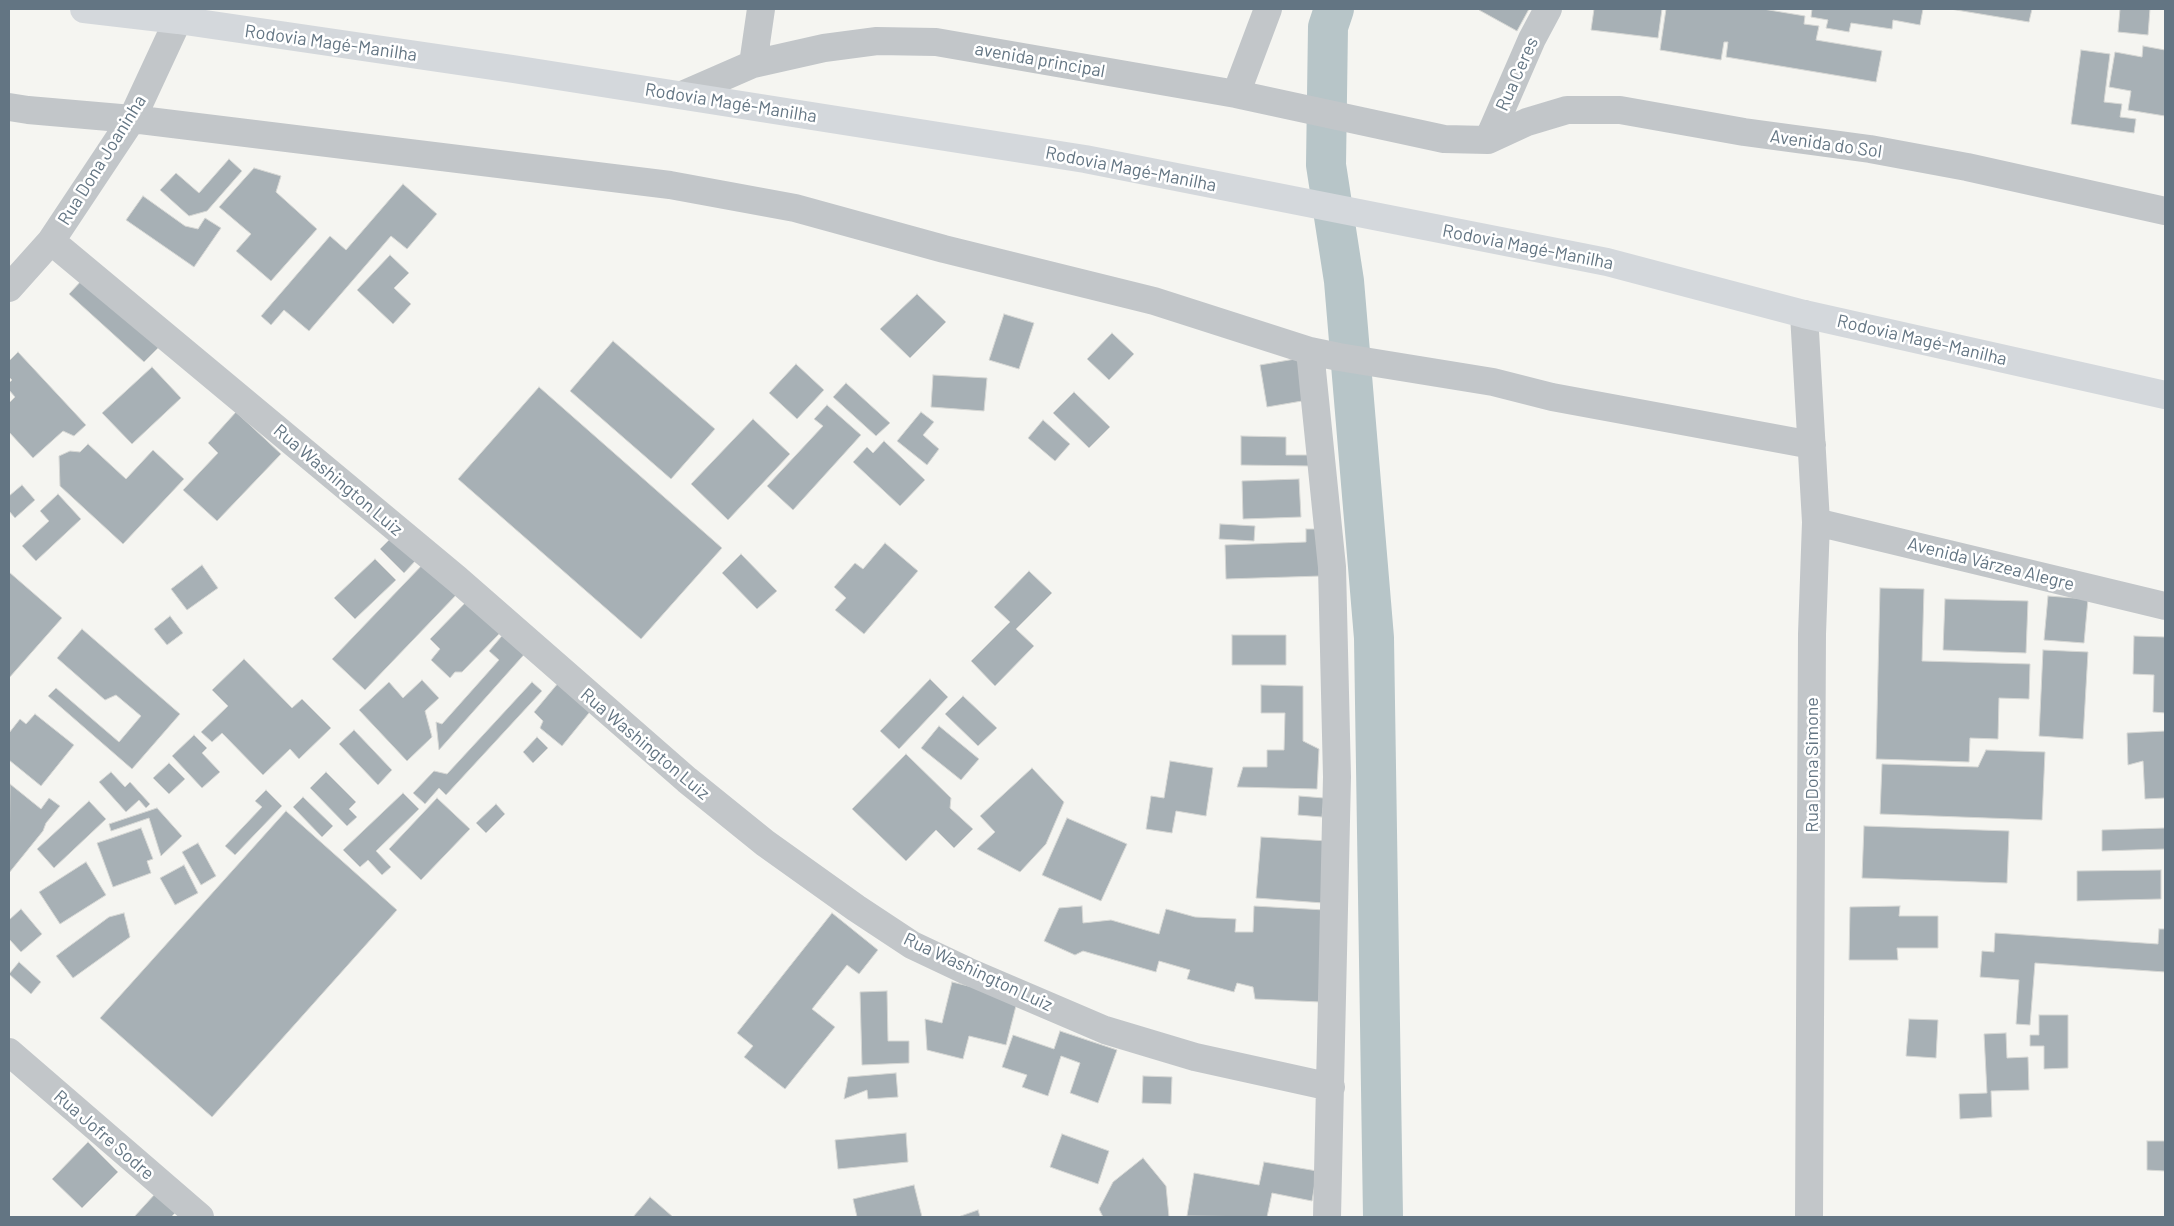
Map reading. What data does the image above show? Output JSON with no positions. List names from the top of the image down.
{
  "streets": {
    "highway": ["Rodovia Magé-Manilha"],
    "street": [
      "avenida principal",
      "Rua Ceres",
      "Avenida do Sol",
      "Rua Dona Joaninha",
      "Rua Washington Luiz",
      "Avenida Várzea Alegre",
      "Rua Dona Simone",
      "Rua Jofre Sodre"
    ]
  },
  "crossings": [
    ["Rodovia Magé-Manilha", "avenida principal"],
    ["Rodovia Magé-Manilha", "Rua Dona Joaninha"],
    ["Rodovia Magé-Manilha", "Rua Dona Simone"],
    ["avenida principal", "Rua Ceres"],
    ["avenida principal", "Avenida do Sol"],
    ["Rua Ceres", "Avenida do Sol"],
    ["Rua Dona Joaninha", "Rua Washington Luiz"],
    ["Avenida Várzea Alegre", "Rua Dona Simone"]
  ]
}
